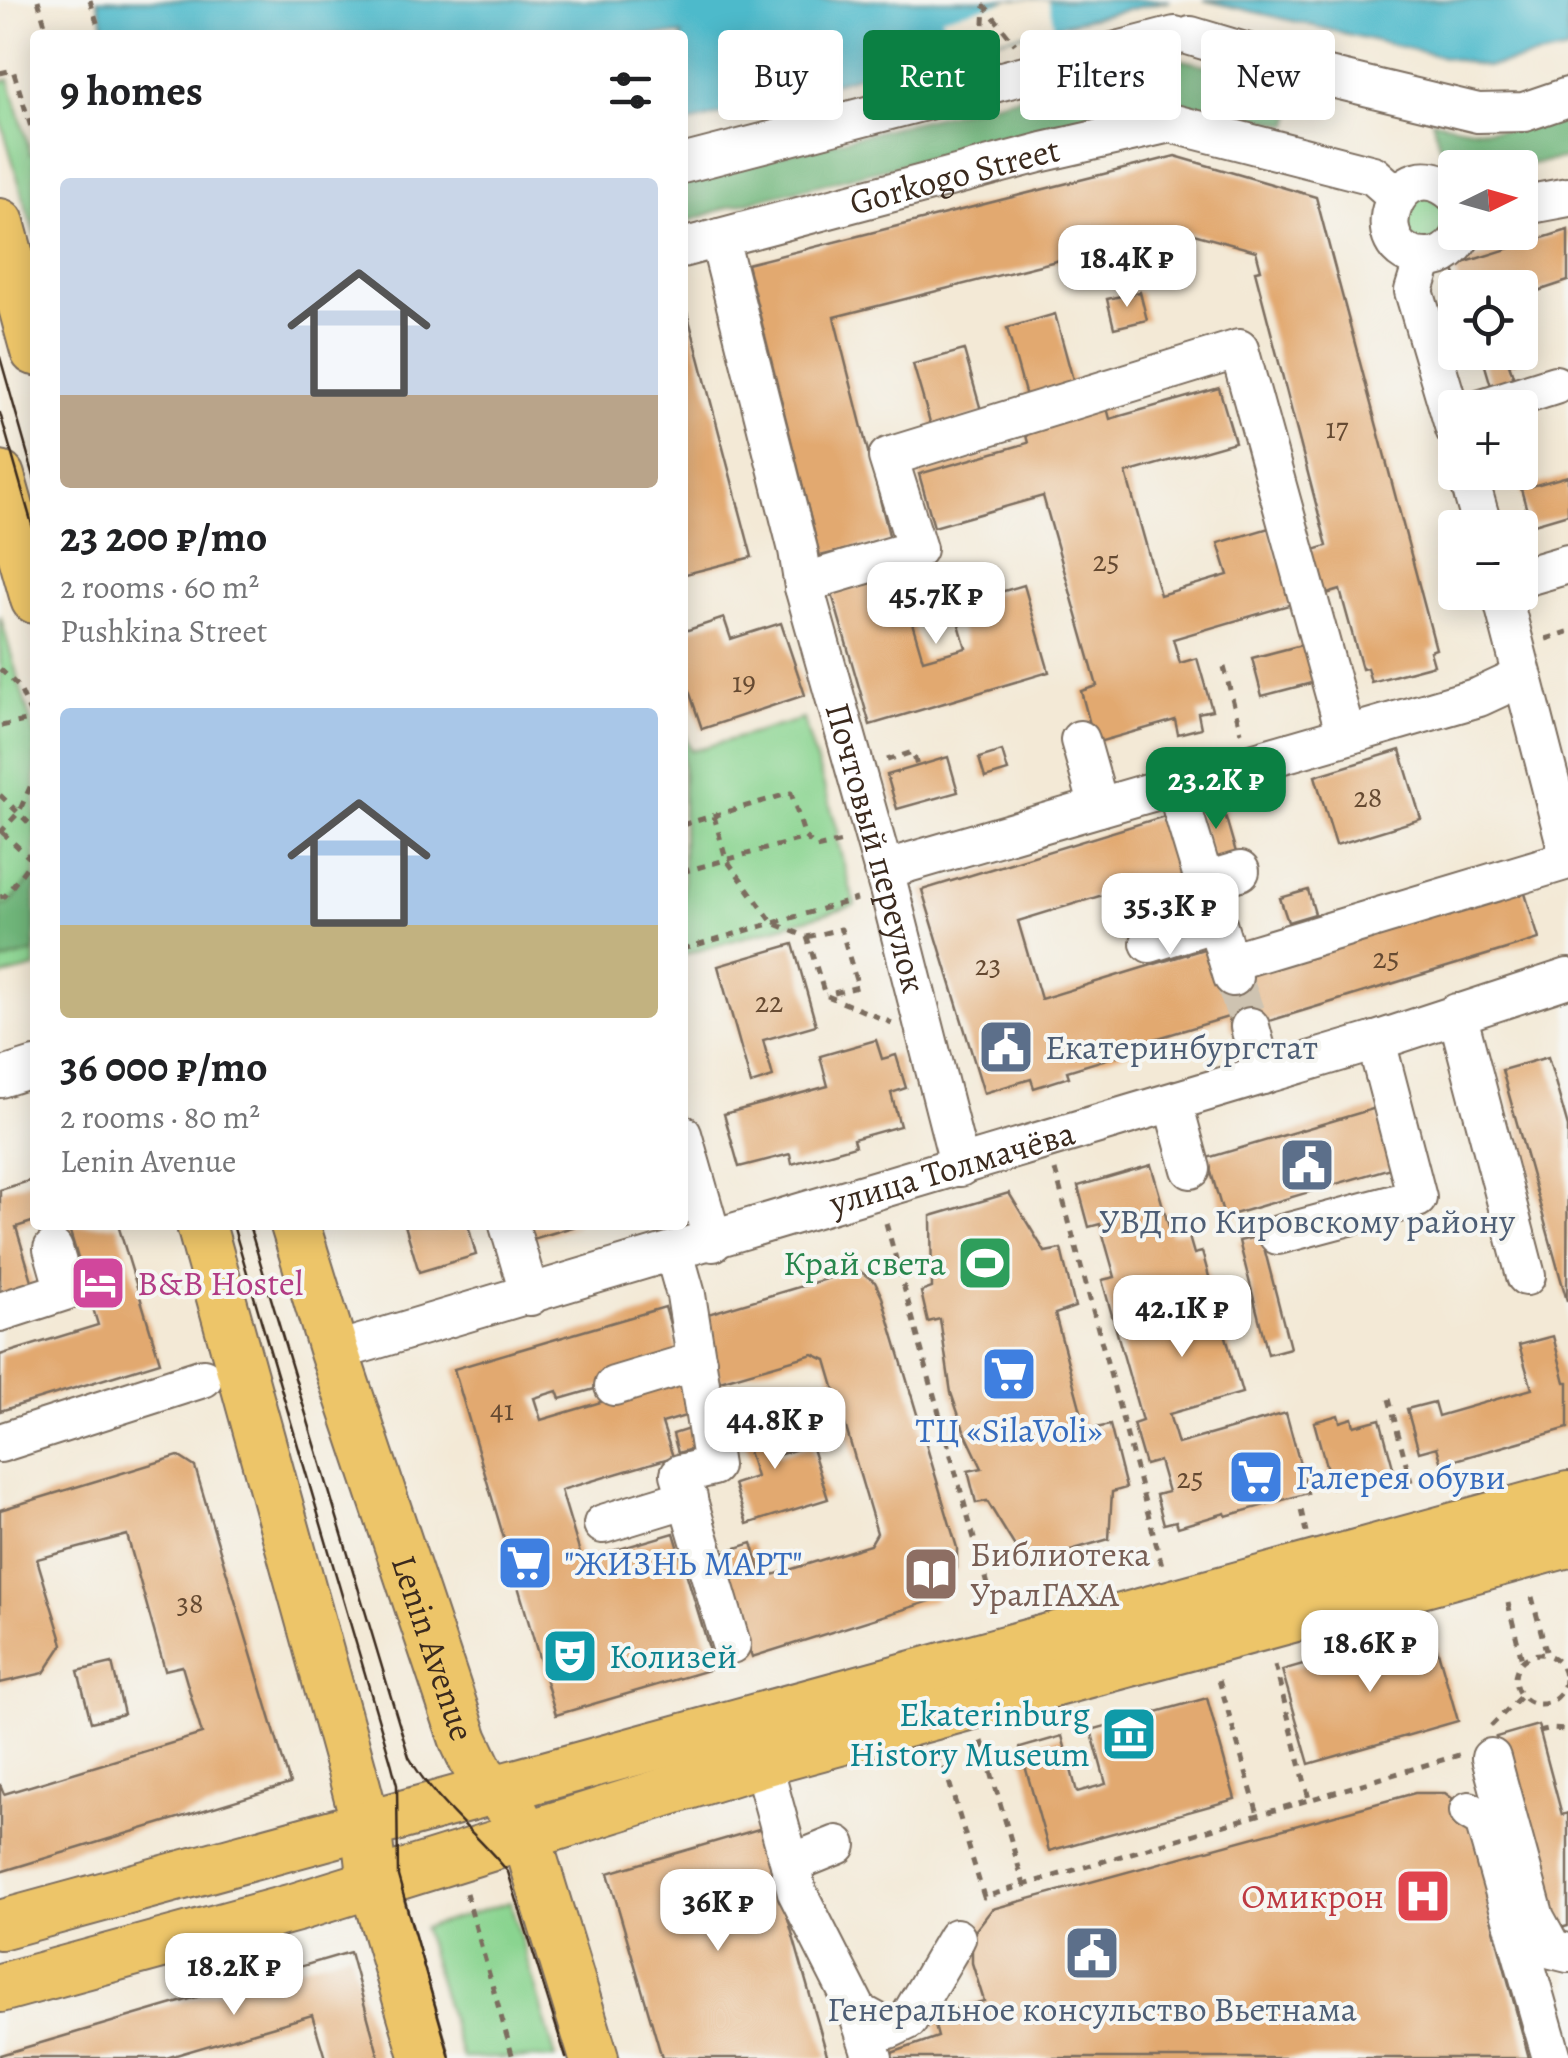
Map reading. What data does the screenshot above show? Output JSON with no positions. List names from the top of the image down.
{
  "streets": {
    "main road": ["Lenin Avenue"],
    "street": ["Gorkogo Street", "Почтовый переулок", "улица Толмачёва"]
  },
  "crossings": [
    ["Gorkogo Street", "Почтовый переулок"],
    ["Почтовый переулок", "улица Толмачёва"],
    ["улица Толмачёва", "Lenin Avenue"]
  ],
  "places": {
    "public building": ["Екатеринбургстат", "УВД по Кировскому району", "Генеральное консульство Вьетнама"],
    "sports": ["Край света"],
    "hotel": ["B&B Hostel"],
    "supermarket": ["ТЦ «SilaVoli»", "Галерея обуви", "\"ЖИЗНЬ МАРТ\""],
    "library": ["Библиотека УралГАХА"],
    "theatre": ["Колизей"],
    "museum": ["Ekaterinburg History Museum"],
    "hospital": ["Омикрон"]
  },
  "house_numbers": [
    "17",
    "25",
    "19",
    "28",
    "25",
    "23",
    "22",
    "41",
    "25",
    "38"
  ],
  "north": "right",
  "page": {
    "chip": [
      "Buy",
      "Rent",
      "Filters",
      "New"
    ],
    "heading": "9 homes",
    "map_buttons": ["+", "−"],
    "list": [
      {
        "name": "23 200 ₽/mo",
        "note": "2 rooms · 60 m² · Pushkina Street"
      },
      {
        "name": "36 000 ₽/mo",
        "note": "2 rooms · 80 m² · Lenin Avenue"
      }
    ],
    "price": [
      "18.4K ₽",
      "45.7K ₽",
      "23.2K ₽",
      "35.3K ₽",
      "42.1K ₽",
      "44.8K ₽",
      "18.6K ₽",
      "36K ₽",
      "18.2K ₽"
    ]
  }
}
